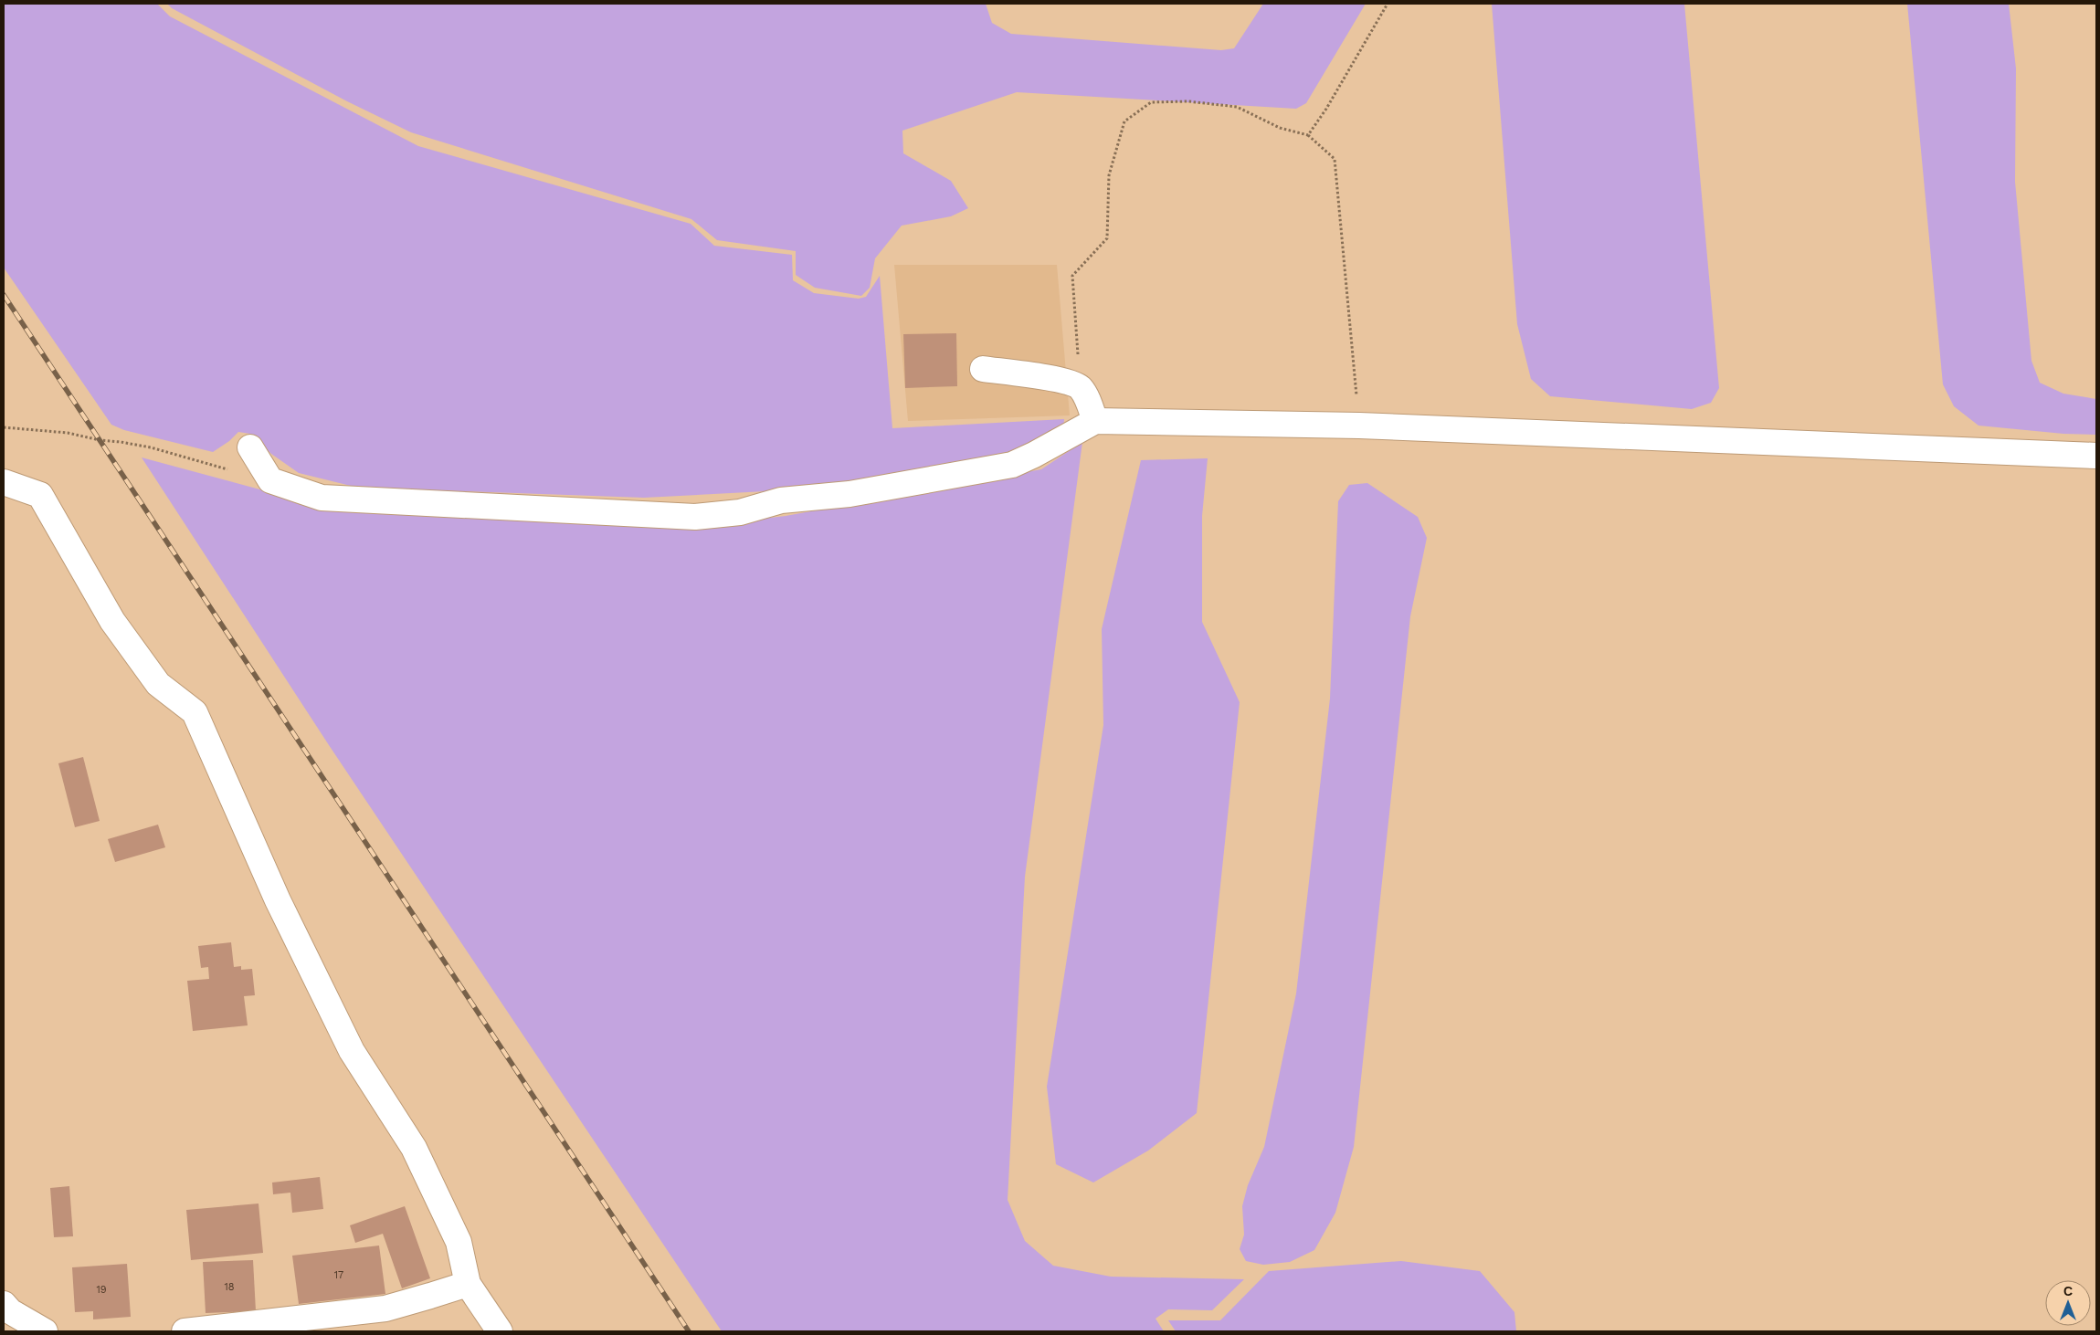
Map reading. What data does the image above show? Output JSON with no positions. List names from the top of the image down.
{
  "house_numbers": ["17", "18", "19"],
  "north": "top"
}
